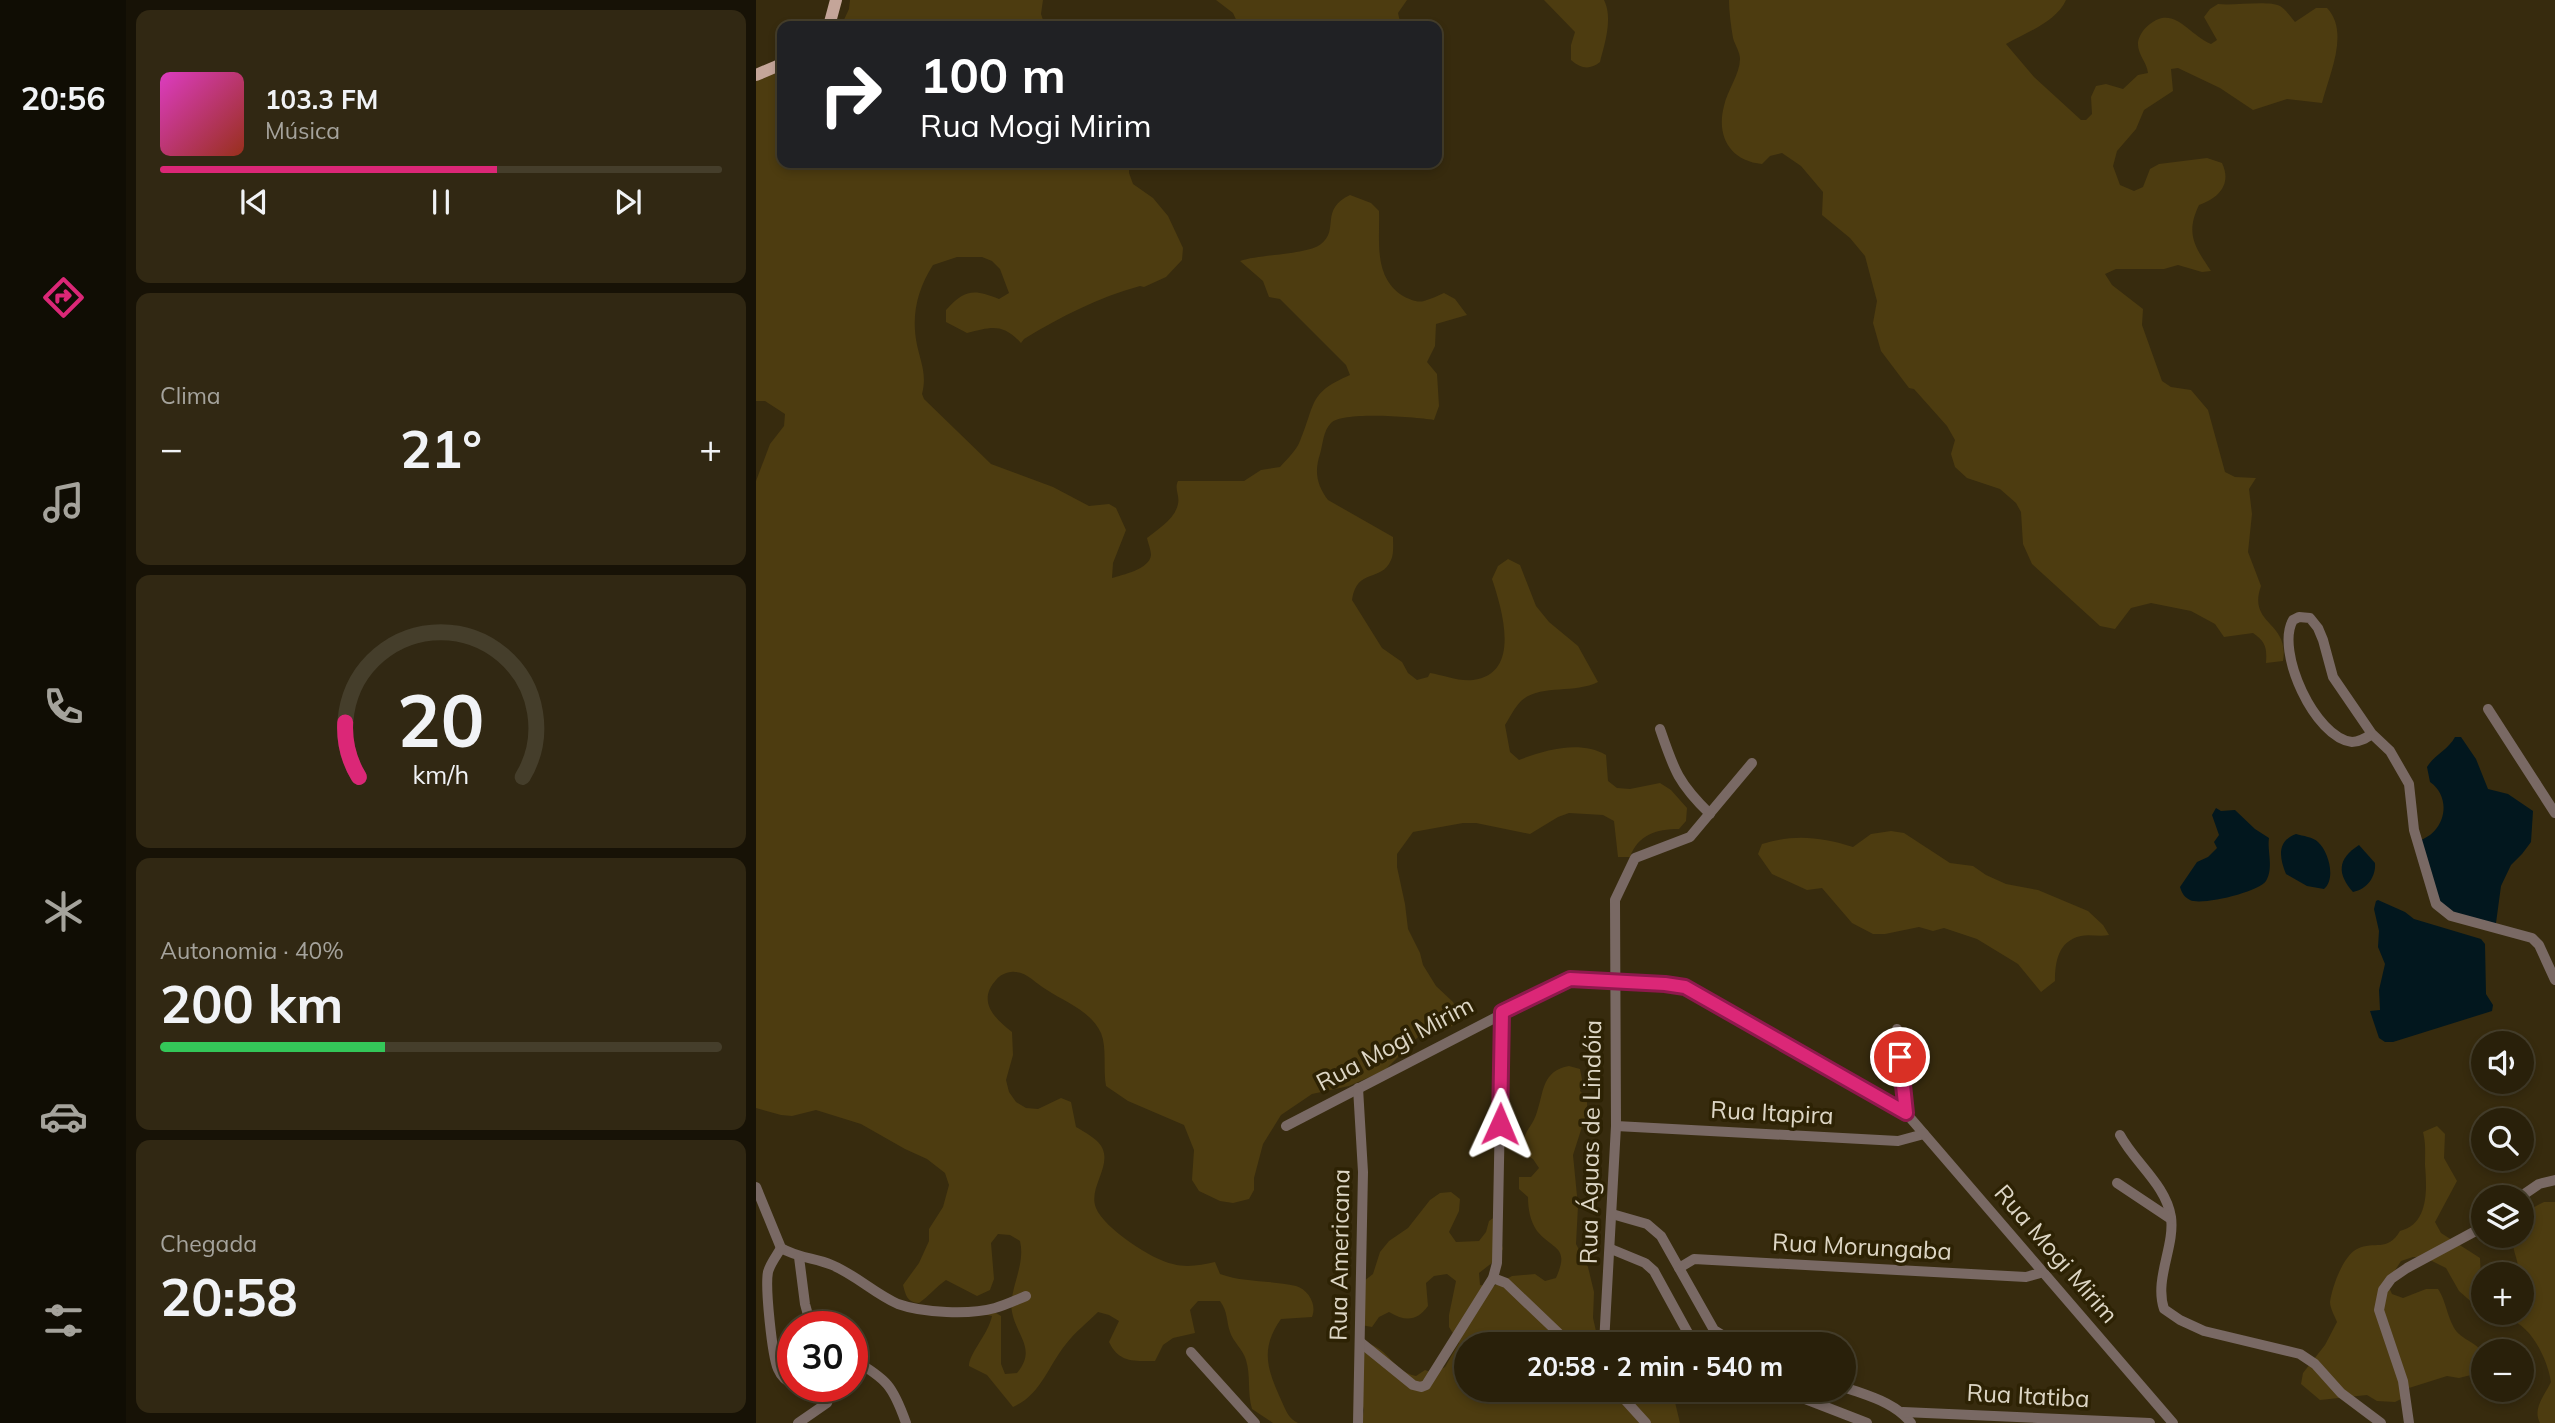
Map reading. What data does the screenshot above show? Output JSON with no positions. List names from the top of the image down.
{
  "streets": {
    "street": [
      "Rua Mogi Mirim",
      "Rua Itapira",
      "Rua Águas de Lindóia",
      "Rua Morungaba",
      "Rua Americana",
      "Rua Itatiba"
    ]
  },
  "crossings": [
    ["Rua Mogi Mirim", "Rua Itapira"],
    ["Rua Mogi Mirim", "Rua Águas de Lindóia"],
    ["Rua Mogi Mirim", "Rua Morungaba"],
    ["Rua Mogi Mirim", "Rua Americana"],
    ["Rua Mogi Mirim", "Rua Itatiba"],
    ["Rua Itapira", "Rua Águas de Lindóia"]
  ],
  "page": {
    "tabs": "20:56",
    "turn": ["100 m", "Rua Mogi Mirim"],
    "song": ["103.3 FM", "Música"],
    "tile": [
      "Clima",
      ["Autonomia · 40%", "200 km"],
      ["Chegada", "20:58"]
    ],
    "heat": ["−", "21°", "+"],
    "map_buttons": ["+", "−"],
    "limit": "30",
    "trip": "20:58 · 2 min · 540 m",
    "gauge": ["20", "km/h"]
  }
}
